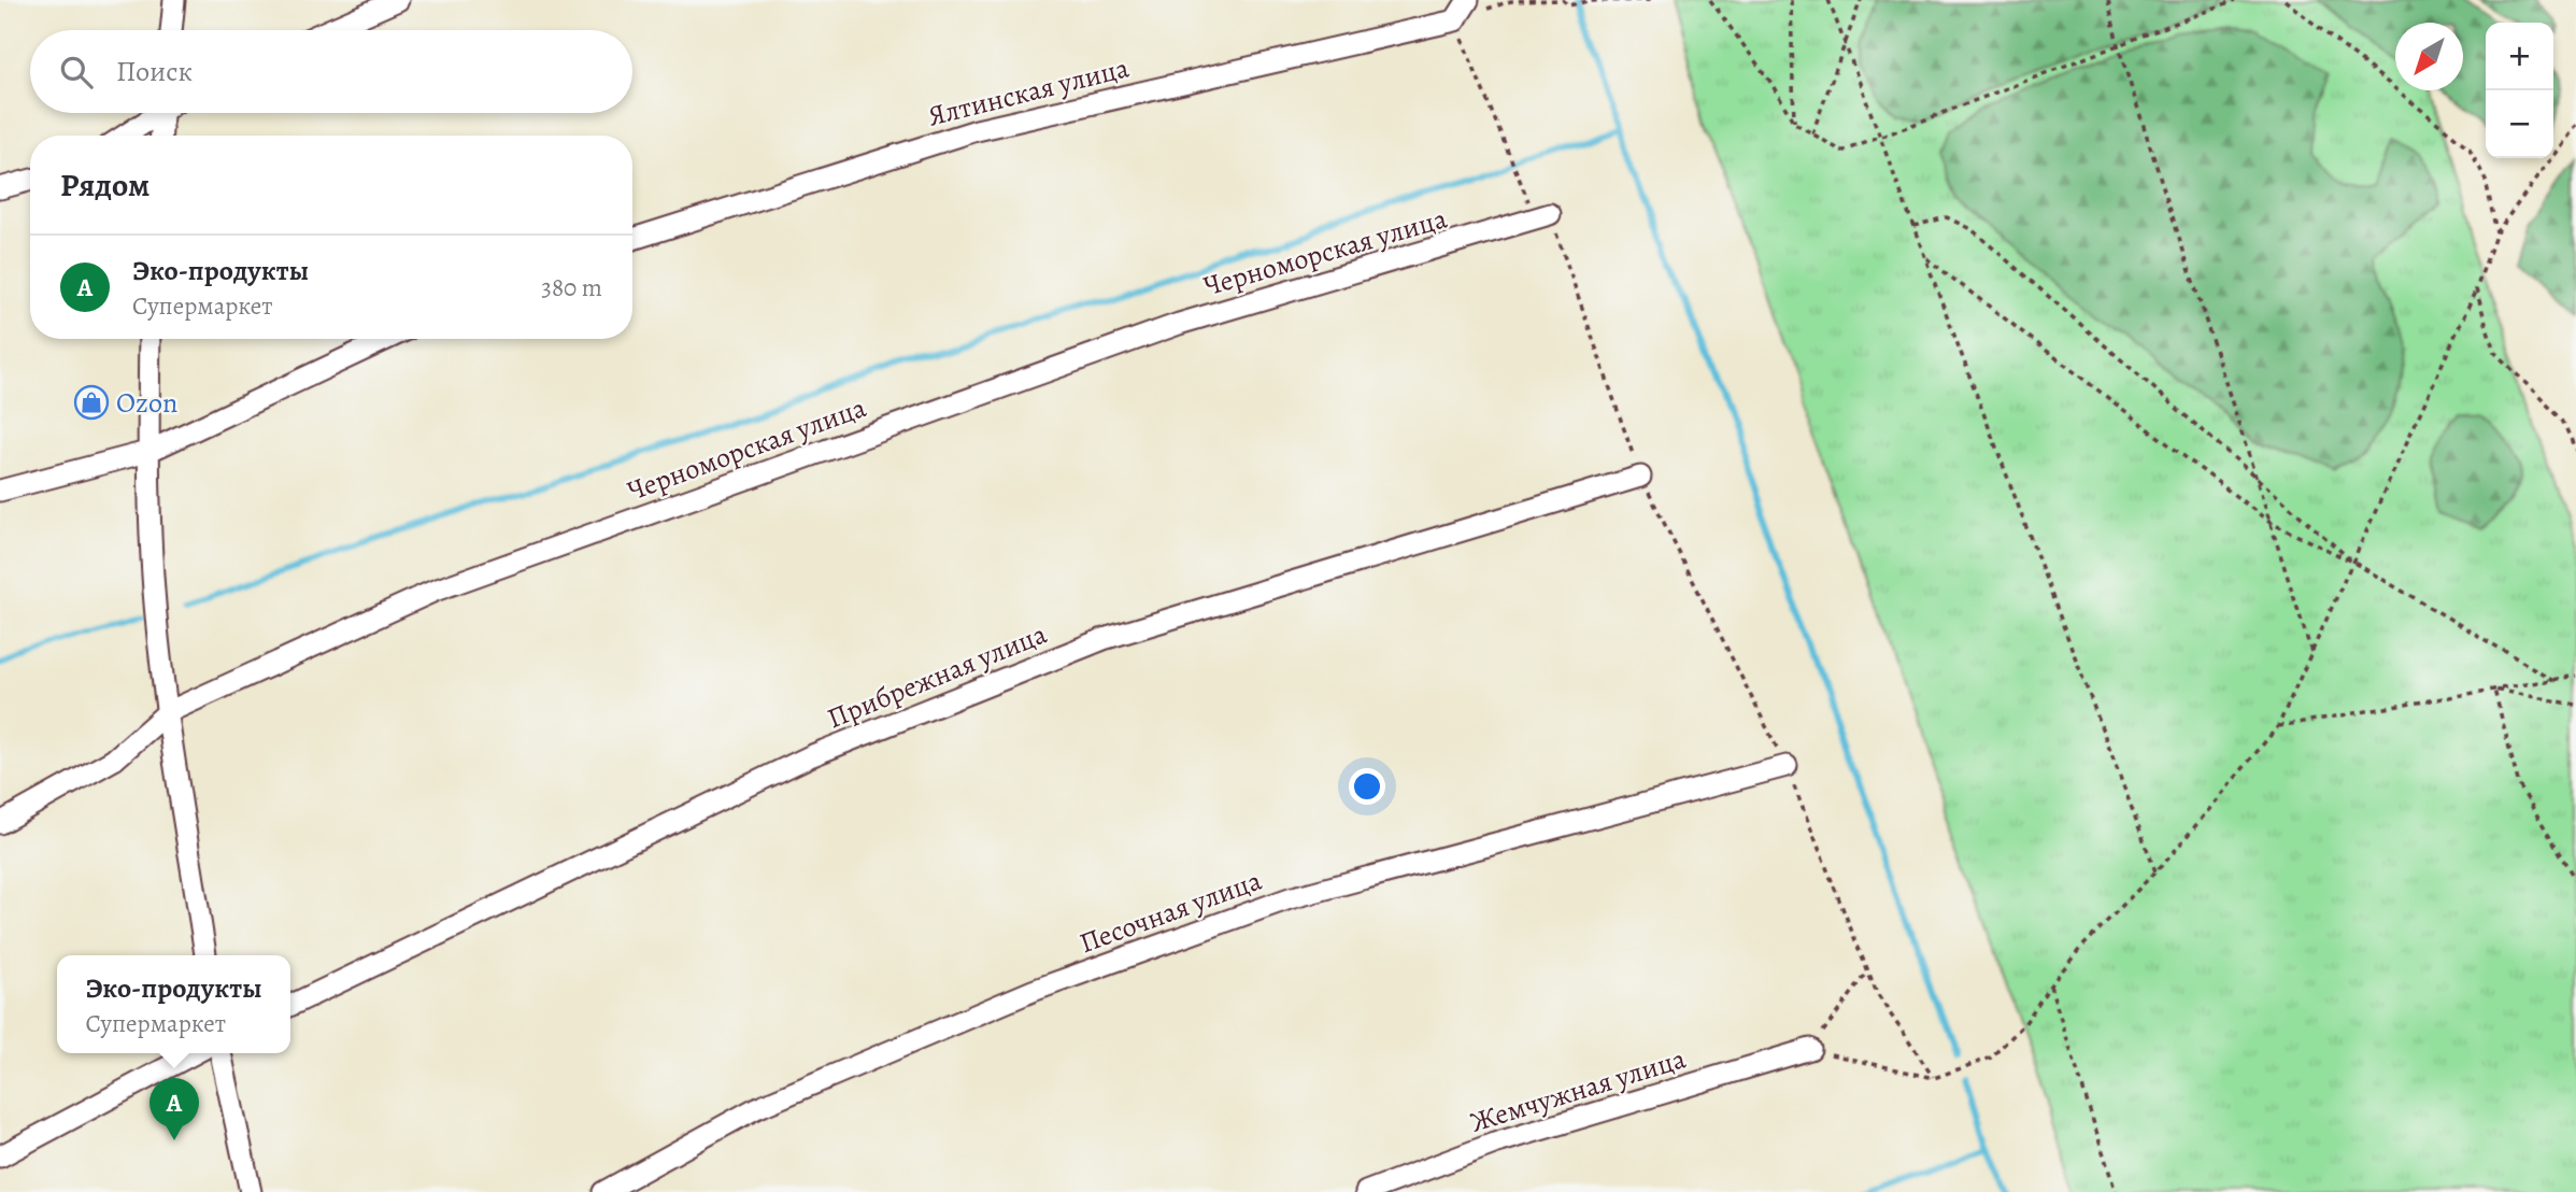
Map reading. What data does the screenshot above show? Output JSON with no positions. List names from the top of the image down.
{
  "streets": {
    "street": [
      "Ялтинская улица",
      "Черноморская улица",
      "Прибрежная улица",
      "Песочная улица",
      "Жемчужная улица"
    ]
  },
  "places": {
    "shop": ["Ozon"]
  },
  "north": "bottom left",
  "page": {
    "map_buttons": ["+", "−"],
    "search": "Поиск",
    "heading": "Рядом",
    "list": [
      {
        "mark": "A",
        "name": "Эко-продукты",
        "note": "Супермаркет",
        "value": "380 m"
      }
    ],
    "popup": ["Эко-продукты", "Супермаркет"],
    "pins": "A"
  }
}
